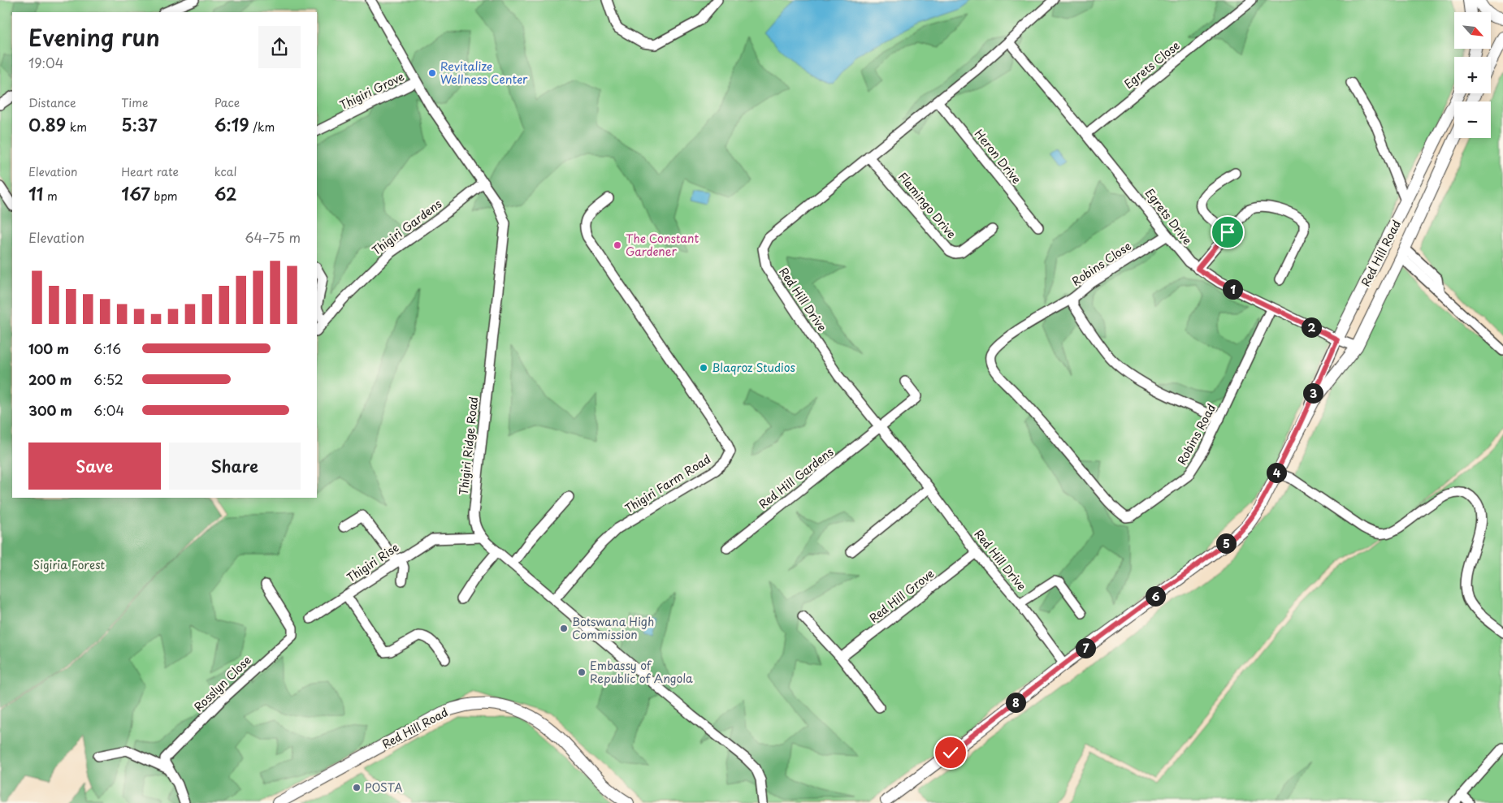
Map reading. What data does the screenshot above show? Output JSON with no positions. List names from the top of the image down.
{
  "streets": {
    "main road": ["Red Hill Road"],
    "street": [
      "Egrets Close",
      "Thigiri Grove",
      "Heron Drive",
      "Flamingo Drive",
      "Egrets Drive",
      "Thigiri Gardens",
      "Robins Close",
      "Red Hill Drive",
      "Robins Road",
      "Thigiri Ridge Road",
      "Red Hill Gardens",
      "Thigiri Farm Road",
      "Thigiri Rise",
      "Red Hill Grove",
      "Rosslyn Close"
    ]
  },
  "crossings": [
    ["Egrets Close", "Egrets Drive"],
    ["Thigiri Grove", "Thigiri Ridge Road"],
    ["Heron Drive", "Red Hill Drive"],
    ["Flamingo Drive", "Red Hill Drive"],
    ["Egrets Drive", "Red Hill Road"],
    ["Egrets Drive", "Robins Close"],
    ["Egrets Drive", "Red Hill Drive"],
    ["Egrets Drive", "Robins Road"],
    ["Thigiri Gardens", "Thigiri Ridge Road"],
    ["Red Hill Road", "Red Hill Drive"],
    ["Robins Close", "Robins Road"],
    ["Red Hill Drive", "Red Hill Gardens"],
    ["Red Hill Drive", "Red Hill Grove"],
    ["Thigiri Ridge Road", "Thigiri Farm Road"],
    ["Thigiri Ridge Road", "Thigiri Rise"]
  ],
  "parks": ["Sigiria Forest"],
  "places": [
    "Revitalize Wellness Center",
    "The Constant Gardener",
    "Blaqroz Studios",
    "Botswana High Commission",
    "Embassy of Republic of Angola",
    "POSTA"
  ],
  "north": "bottom right",
  "page": {
    "map_buttons": ["+", "−"],
    "heading": ["Evening run", "19:04"],
    "stats": [
      ["Distance", "0.89 km"],
      ["Time", "5:37"],
      ["Pace", "6:19 /km"],
      ["Elevation", "11 m"],
      ["Heart rate", "167 bpm"],
      ["kcal", "62"]
    ],
    "chart": ["Elevation", "64–75 m"],
    "pins": [
      "1",
      "2",
      "3",
      "4",
      "5",
      "6",
      "7",
      "8"
    ],
    "list": [
      {
        "name": "100 m",
        "note": "6:16"
      },
      {
        "name": "200 m",
        "note": "6:52"
      },
      {
        "name": "300 m",
        "note": "6:04"
      }
    ],
    "buttons": ["Save", "Share"]
  }
}
